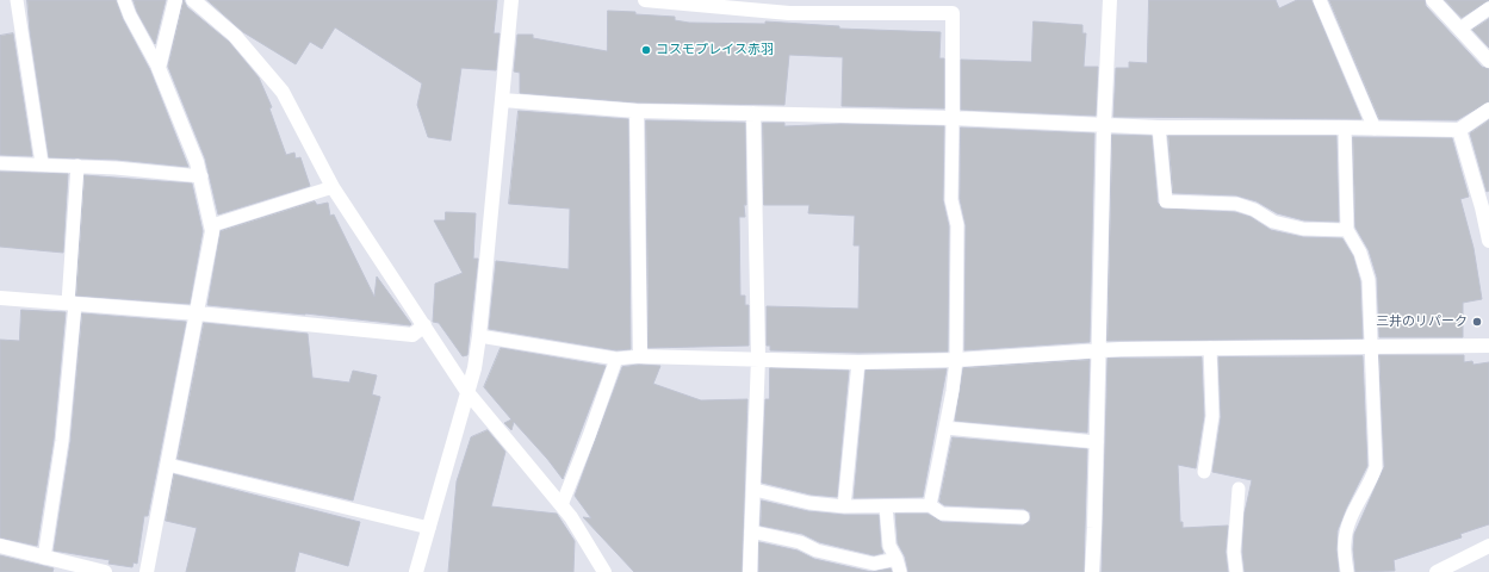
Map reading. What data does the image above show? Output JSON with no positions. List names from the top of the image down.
{
  "places": ["コスモプレイス赤羽", "三井のリパーク"]
}
